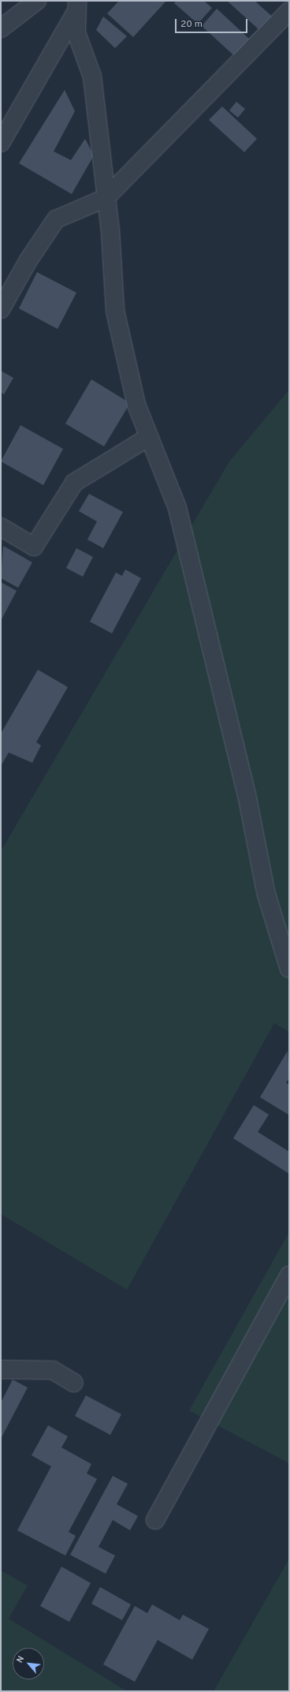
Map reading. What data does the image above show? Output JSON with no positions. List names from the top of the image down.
{
  "scale_bar": "20 m",
  "north": "top left"
}
